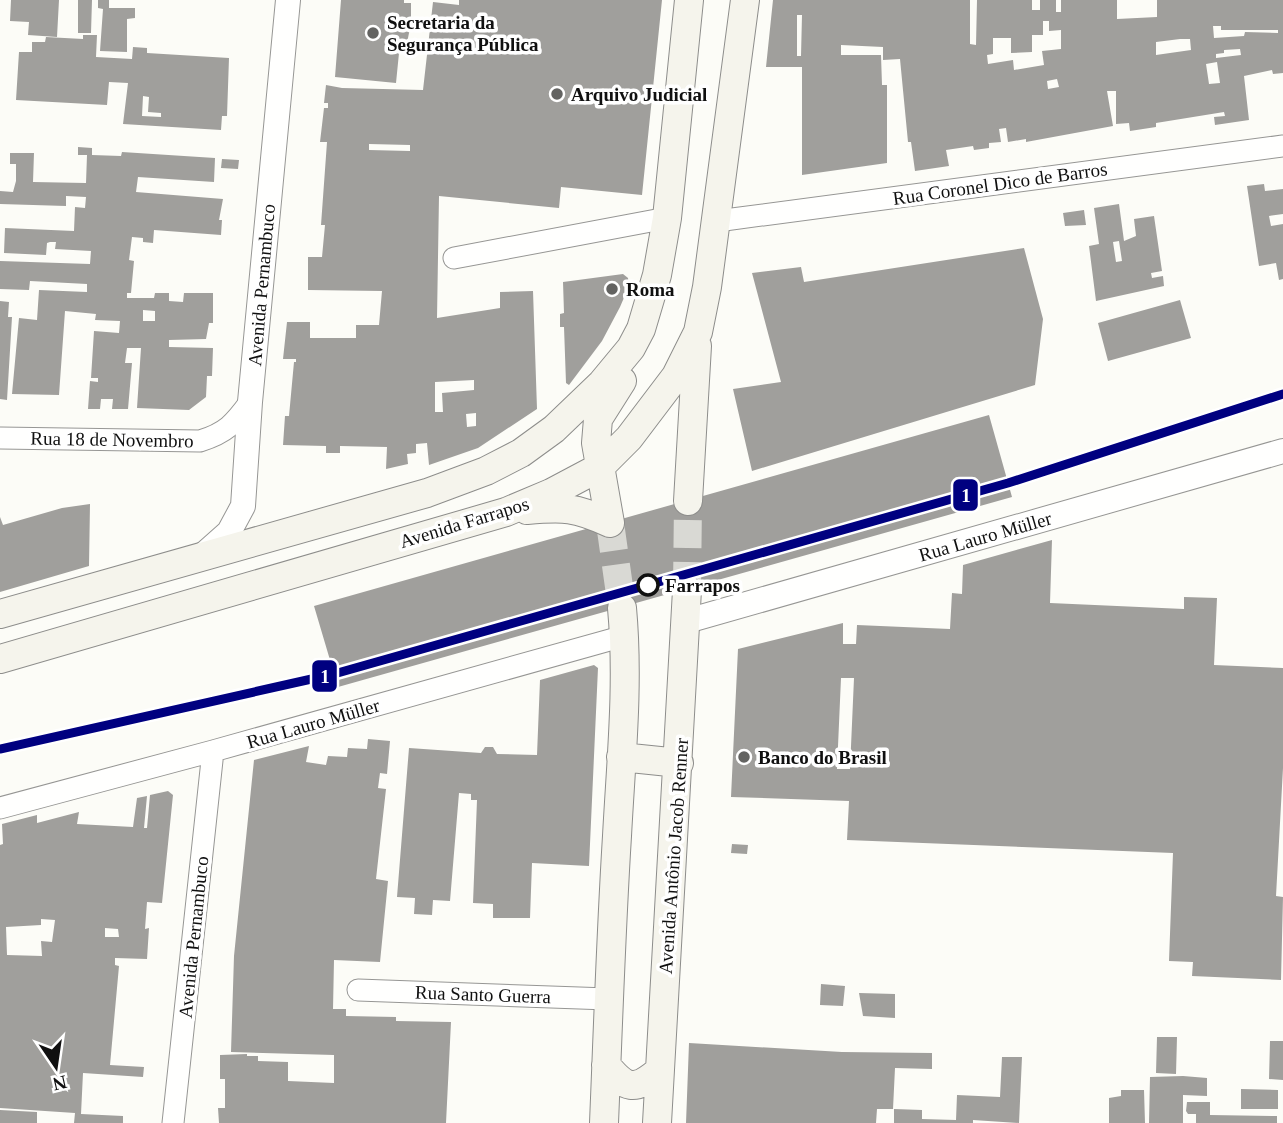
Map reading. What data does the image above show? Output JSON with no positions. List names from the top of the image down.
{
  "streets": {
    "main road": ["Avenida Farrapos", "Avenida Antônio Jacob Renner"],
    "street": [
      "Rua Coronel Dico de Barros",
      "Avenida Pernambuco",
      "Rua 18 de Novembro",
      "Rua Lauro Müller",
      "Rua Santo Guerra"
    ]
  },
  "crossings": [
    ["Rua Coronel Dico de Barros", "Avenida Farrapos"],
    ["Avenida Pernambuco", "Rua 18 de Novembro"],
    ["Avenida Pernambuco", "Avenida Farrapos"],
    ["Avenida Pernambuco", "Rua Lauro Müller"],
    ["Rua Lauro Müller", "Avenida Antônio Jacob Renner"]
  ],
  "places": [
    "Secretaria da Segurança Pública",
    "Arquivo Judicial",
    "Roma",
    "Farrapos",
    "Banco do Brasil"
  ],
  "lines": ["transit line 1"],
  "north": "bottom"
}
